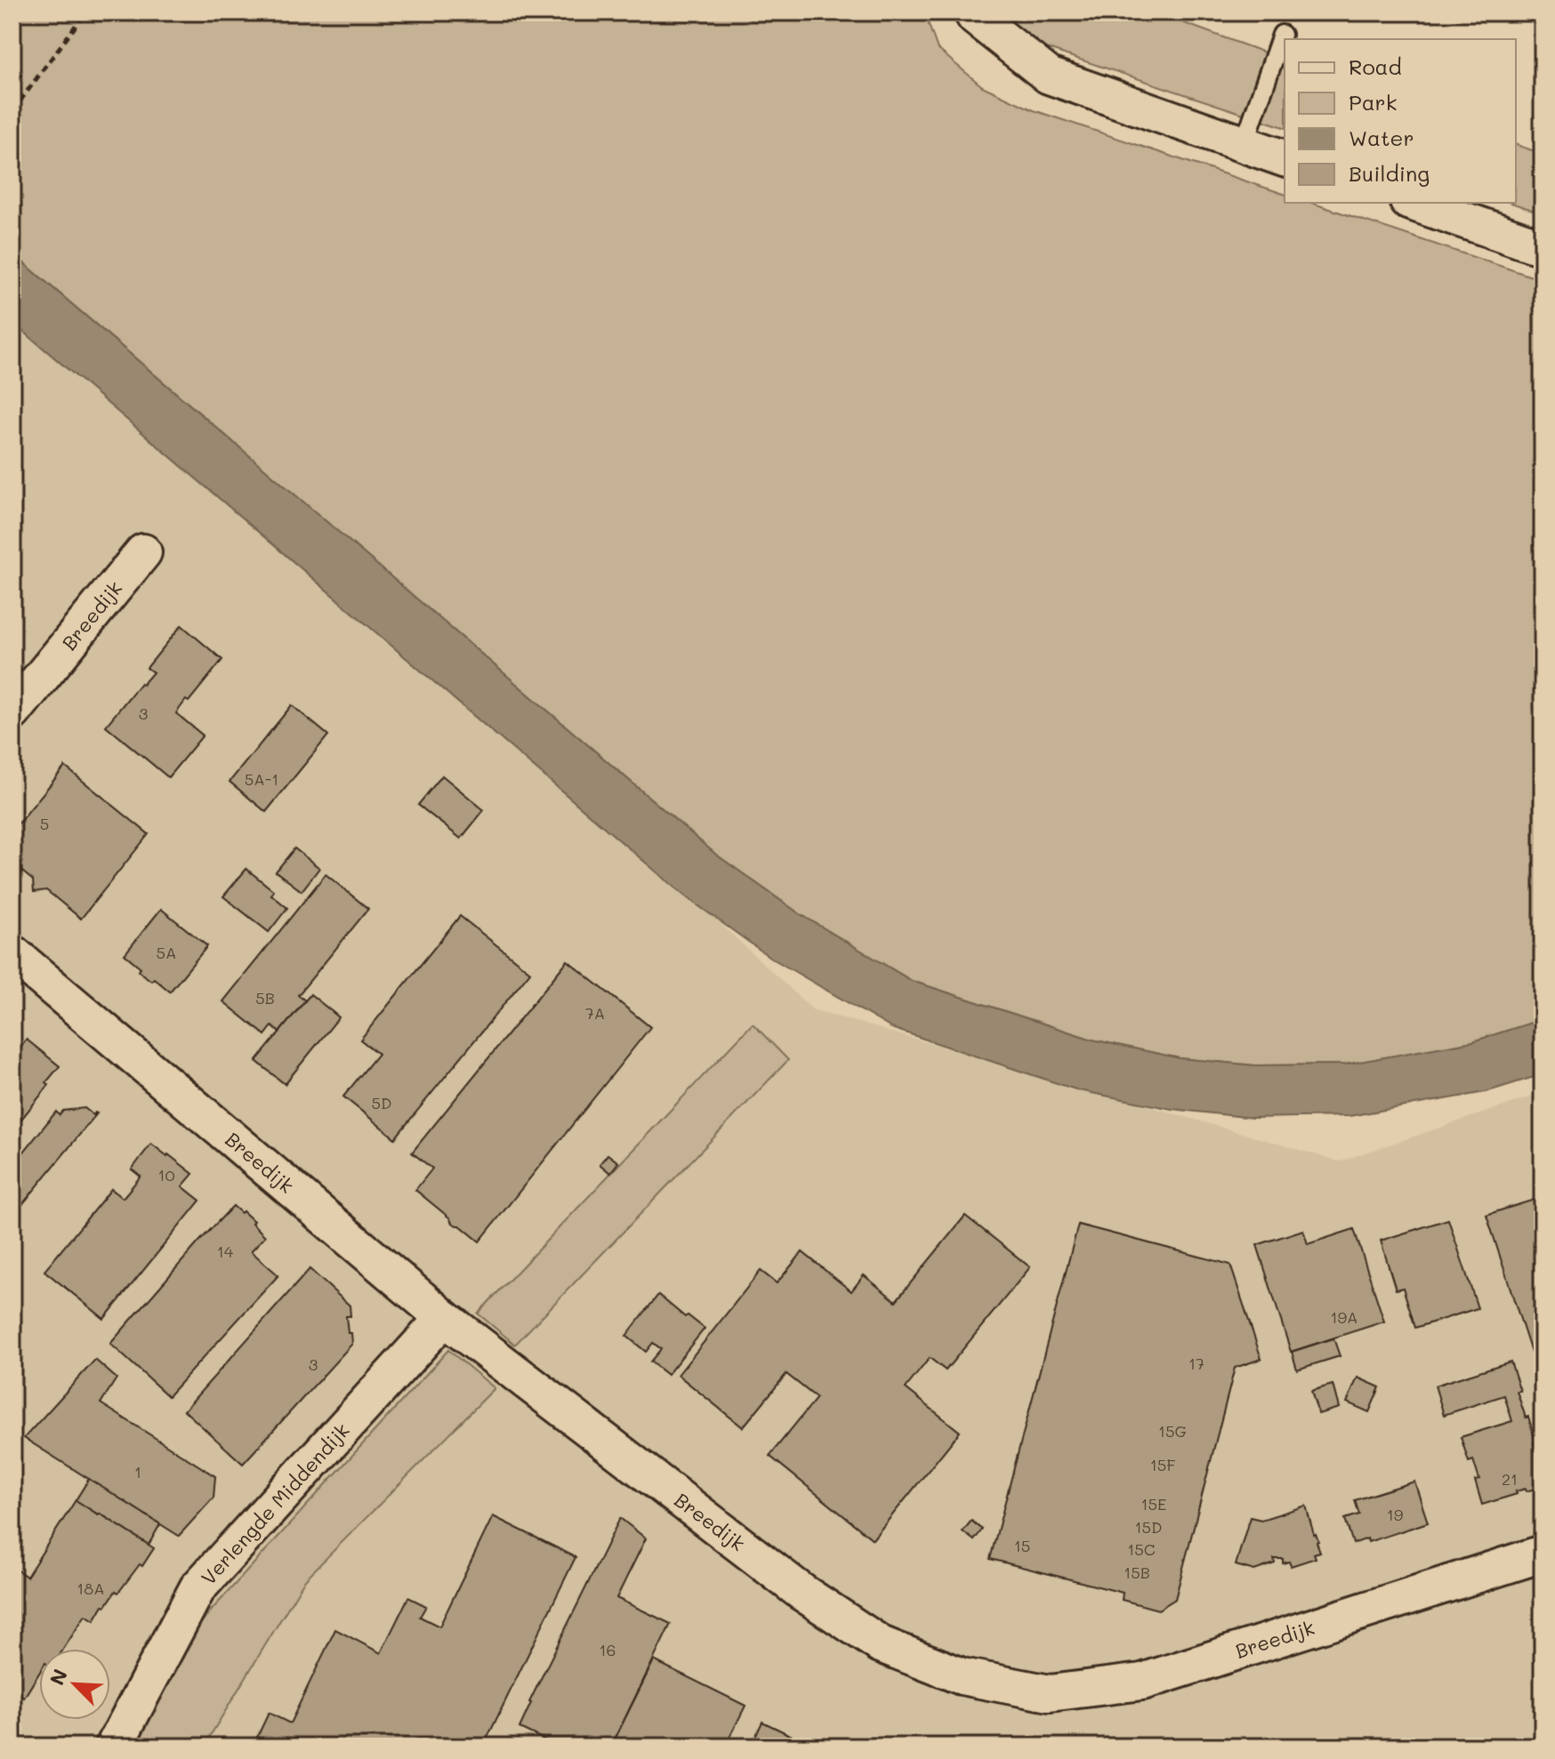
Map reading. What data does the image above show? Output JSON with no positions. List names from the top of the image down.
{
  "streets": {
    "street": ["Breedijk", "Verlengde Middendijk"]
  },
  "crossings": [
    ["Breedijk", "Verlengde Middendijk"]
  ],
  "house_numbers": [
    "3",
    "5A-1",
    "5",
    "5A",
    "5B",
    "7A",
    "5D",
    "10",
    "14",
    "19A",
    "17",
    "3",
    "15G",
    "15F",
    "1",
    "21",
    "15E",
    "19",
    "15D",
    "15",
    "15C",
    "15B",
    "18A",
    "16"
  ],
  "legend": [
    "Road",
    "Park",
    "Water",
    "Building"
  ],
  "north": "top left"
}
